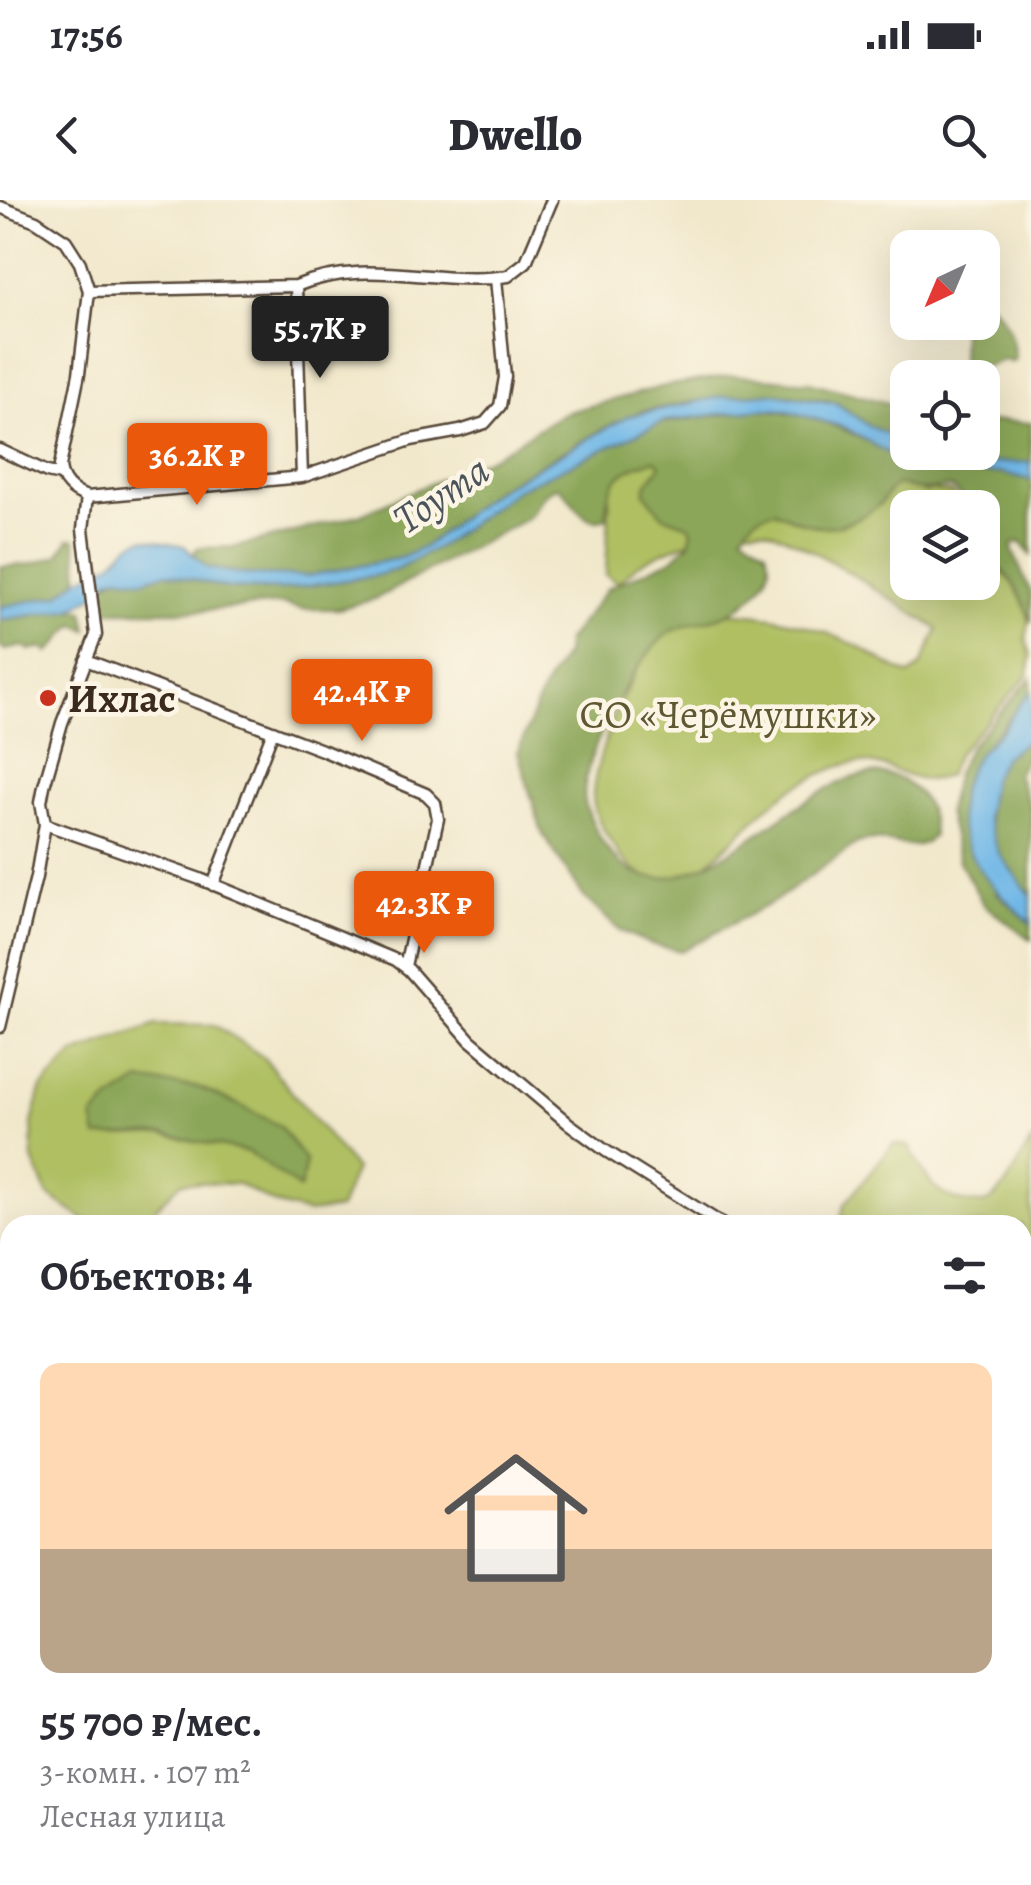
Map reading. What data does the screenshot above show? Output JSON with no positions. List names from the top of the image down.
{
  "water": ["Toyma"],
  "parks": ["СО «Черёмушки»"],
  "places": ["Ихлас"],
  "north": "bottom left",
  "page": {
    "status": "17:56",
    "header": "Dwello",
    "price": [
      "55.7K ₽",
      "36.2K ₽",
      "42.4K ₽",
      "42.3K ₽"
    ],
    "heading": "Объектов: 4",
    "list": [
      {
        "name": "55 700 ₽/мес.",
        "note": "3-комн. · 107 m² · Лесная улица"
      }
    ]
  }
}
